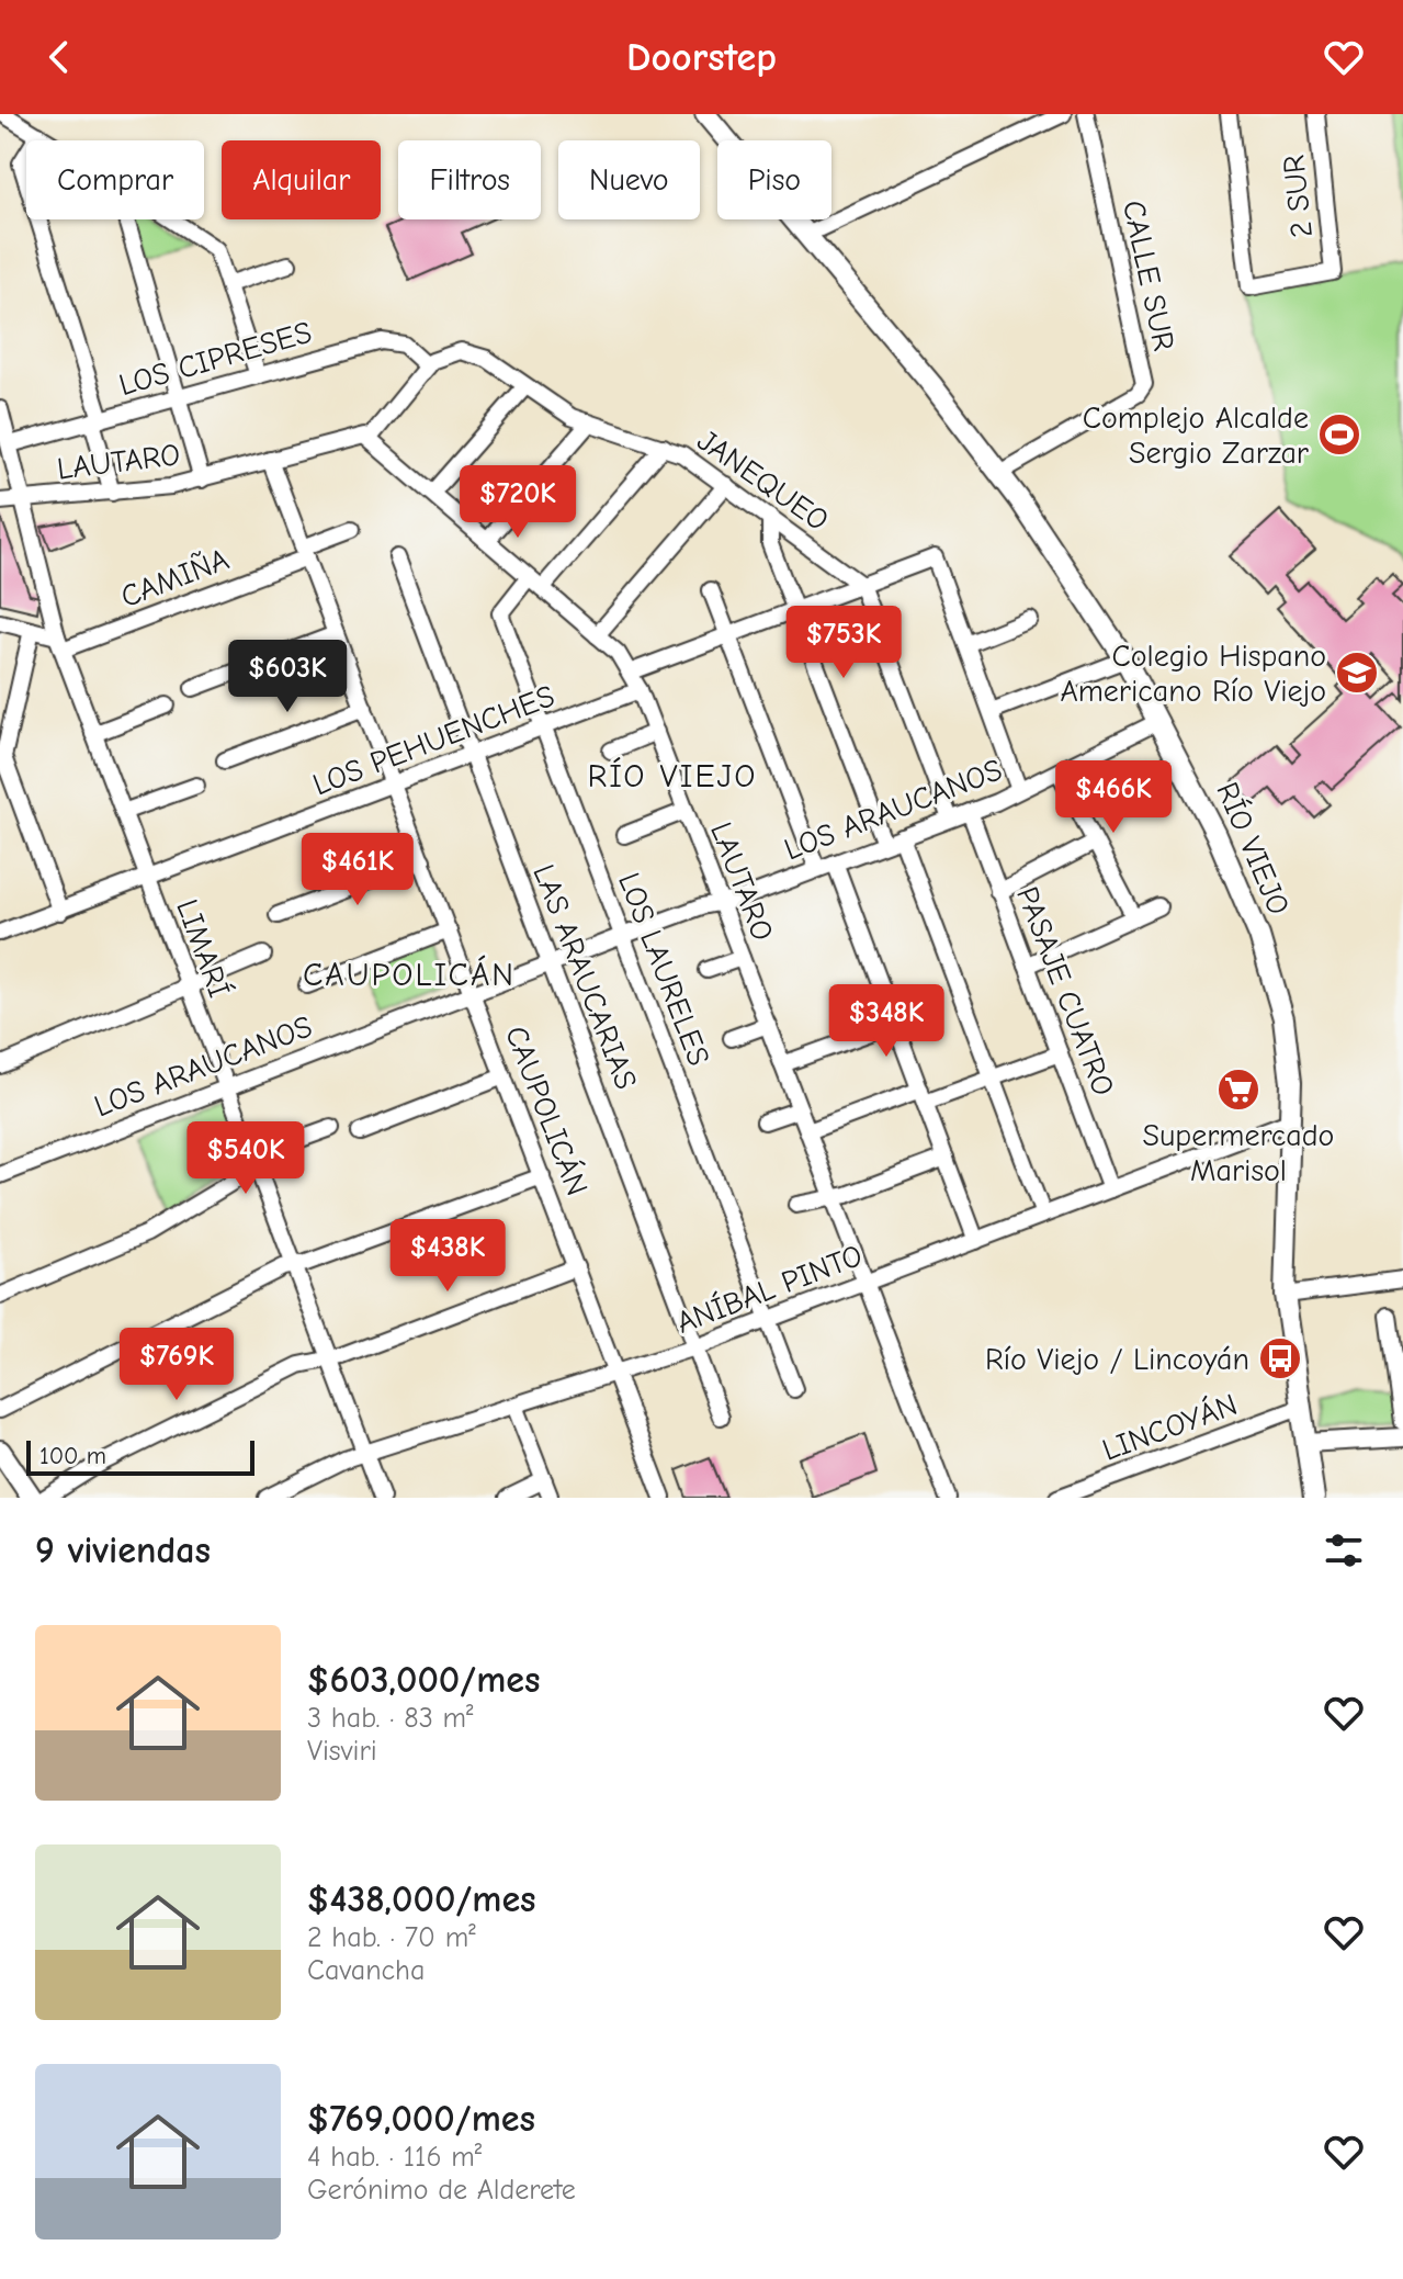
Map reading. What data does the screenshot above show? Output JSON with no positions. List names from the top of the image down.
{
  "streets": {
    "main road": ["RÍO VIEJO"],
    "street": [
      "2 SUR",
      "CALLE SUR",
      "LOS CIPRESES",
      "LAUTARO",
      "JANEQUEO",
      "CAMIÑA",
      "LOS PEHUENCHES",
      "LOS ARAUCANOS",
      "LIMARÍ",
      "LOS LAURELES",
      "LAS ARAUCARIAS",
      "PASAJE CUATRO",
      "CAUPOLICÁN",
      "ANÍBAL PINTO",
      "LINCOYÁN"
    ]
  },
  "crossings": [
    ["CALLE SUR", "RÍO VIEJO"],
    ["LOS CIPRESES", "JANEQUEO"],
    ["LOS CIPRESES", "LIMARÍ"],
    ["LAUTARO", "LOS PEHUENCHES"],
    ["LAUTARO", "LOS ARAUCANOS"],
    ["LAUTARO", "LIMARÍ"],
    ["LAUTARO", "LOS LAURELES"],
    ["LAUTARO", "CAUPOLICÁN"],
    ["LAUTARO", "ANÍBAL PINTO"],
    ["CAMIÑA", "LIMARÍ"],
    ["CAMIÑA", "CAUPOLICÁN"],
    ["LOS PEHUENCHES", "LIMARÍ"],
    ["LOS PEHUENCHES", "LOS LAURELES"],
    ["LOS PEHUENCHES", "LAS ARAUCARIAS"],
    ["LOS PEHUENCHES", "CAUPOLICÁN"],
    ["LOS ARAUCANOS", "RÍO VIEJO"],
    ["LOS ARAUCANOS", "LIMARÍ"],
    ["LOS ARAUCANOS", "LOS LAURELES"],
    ["LOS ARAUCANOS", "LAS ARAUCARIAS"],
    ["LOS ARAUCANOS", "PASAJE CUATRO"],
    ["LOS ARAUCANOS", "CAUPOLICÁN"],
    ["RÍO VIEJO", "ANÍBAL PINTO"],
    ["RÍO VIEJO", "LINCOYÁN"],
    ["LIMARÍ", "ANÍBAL PINTO"],
    ["LOS LAURELES", "ANÍBAL PINTO"],
    ["LAS ARAUCARIAS", "ANÍBAL PINTO"],
    ["PASAJE CUATRO", "ANÍBAL PINTO"],
    ["CAUPOLICÁN", "ANÍBAL PINTO"]
  ],
  "districts": ["RÍO VIEJO", "CAUPOLICÁN"],
  "places": {
    "sports": ["Complejo Alcalde Sergio Zarzar"],
    "school or university": ["Colegio Hispano Americano Río Viejo"],
    "supermarket": ["Supermercado Marisol"],
    "bus stop": ["Río Viejo / Lincoyán"]
  },
  "scale_bar": "100 m",
  "page": {
    "header": "Doorstep",
    "chip": [
      "Comprar",
      "Alquilar",
      "Filtros",
      "Nuevo",
      "Piso"
    ],
    "price": [
      "$720K",
      "$753K",
      "$603K",
      "$466K",
      "$461K",
      "$348K",
      "$540K",
      "$438K",
      "$769K"
    ],
    "scale": "100 m",
    "heading": "9 viviendas",
    "list": [
      {
        "name": "$603,000/mes",
        "note": "3 hab. · 83 m² · Visviri"
      },
      {
        "name": "$438,000/mes",
        "note": "2 hab. · 70 m² · Cavancha"
      },
      {
        "name": "$769,000/mes",
        "note": "4 hab. · 116 m² · Gerónimo de Alderete"
      }
    ]
  }
}
